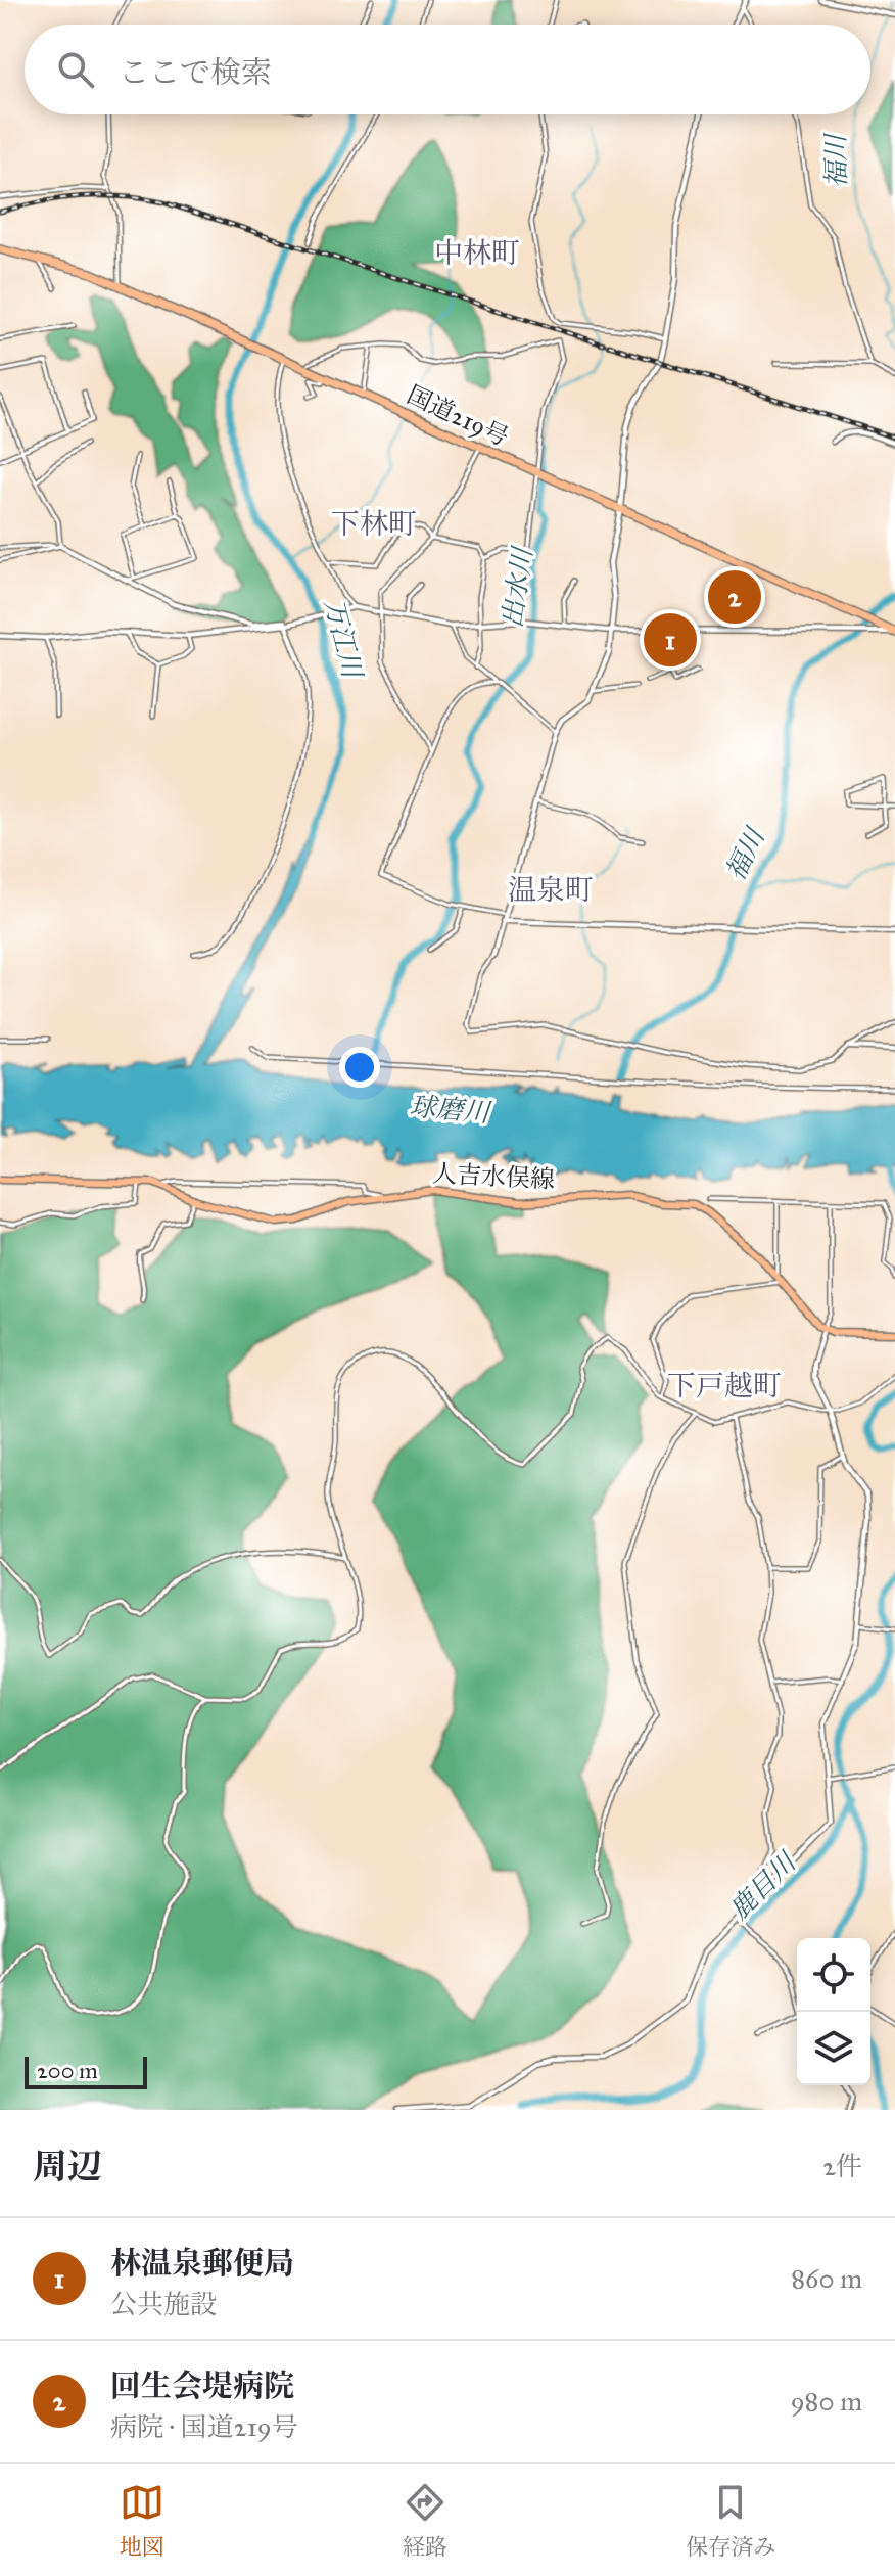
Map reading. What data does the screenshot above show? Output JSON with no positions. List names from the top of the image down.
{
  "streets": {
    "highway": ["国道219号"],
    "main road": ["人吉水俣線"]
  },
  "districts": [
    "中林町",
    "下林町",
    "温泉町",
    "下戸越町"
  ],
  "water": [
    "福川",
    "出水川",
    "万江川",
    "球磨川",
    "鹿目川"
  ],
  "scale_bar": "200 m",
  "page": {
    "search": "ここで検索",
    "pins": ["2", "1"],
    "scale": "200 m",
    "heading": ["周辺", "2件"],
    "list": [
      {
        "mark": "1",
        "name": "林温泉郵便局",
        "note": "公共施設",
        "value": "860 m"
      },
      {
        "mark": "2",
        "name": "回生会堤病院",
        "note": "病院 · 国道219号",
        "value": "980 m"
      }
    ],
    "nav": ["地図", "経路", "保存済み"]
  }
}
